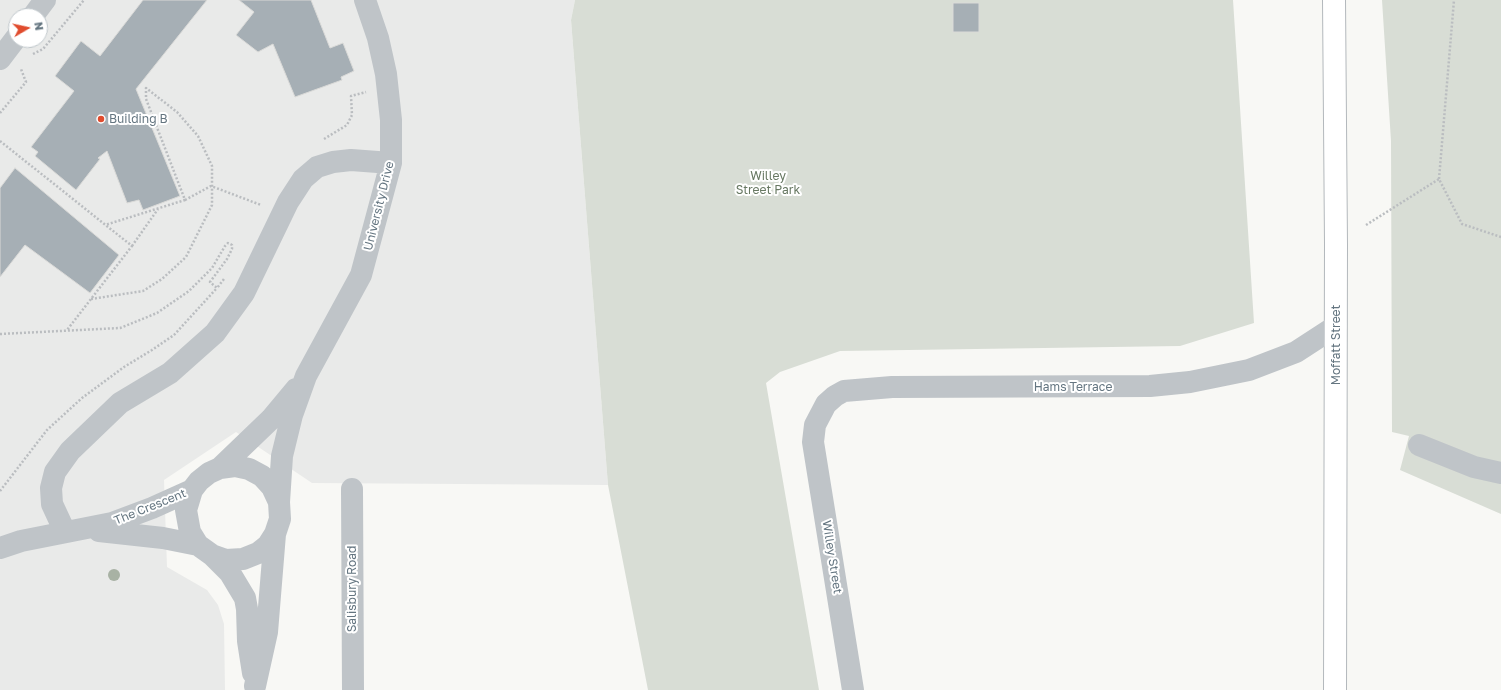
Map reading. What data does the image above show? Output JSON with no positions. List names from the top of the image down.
{
  "streets": {
    "main road": ["Moffatt Street"],
    "street": [
      "University Drive",
      "Hams Terrace",
      "The Crescent",
      "Willey Street",
      "Salisbury Road"
    ]
  },
  "crossings": [
    ["University Drive", "The Crescent"],
    ["Moffatt Street", "Hams Terrace"],
    ["Hams Terrace", "Willey Street"]
  ],
  "parks": ["Willey Street Park"],
  "places": ["Building B"],
  "north": "right"
}
